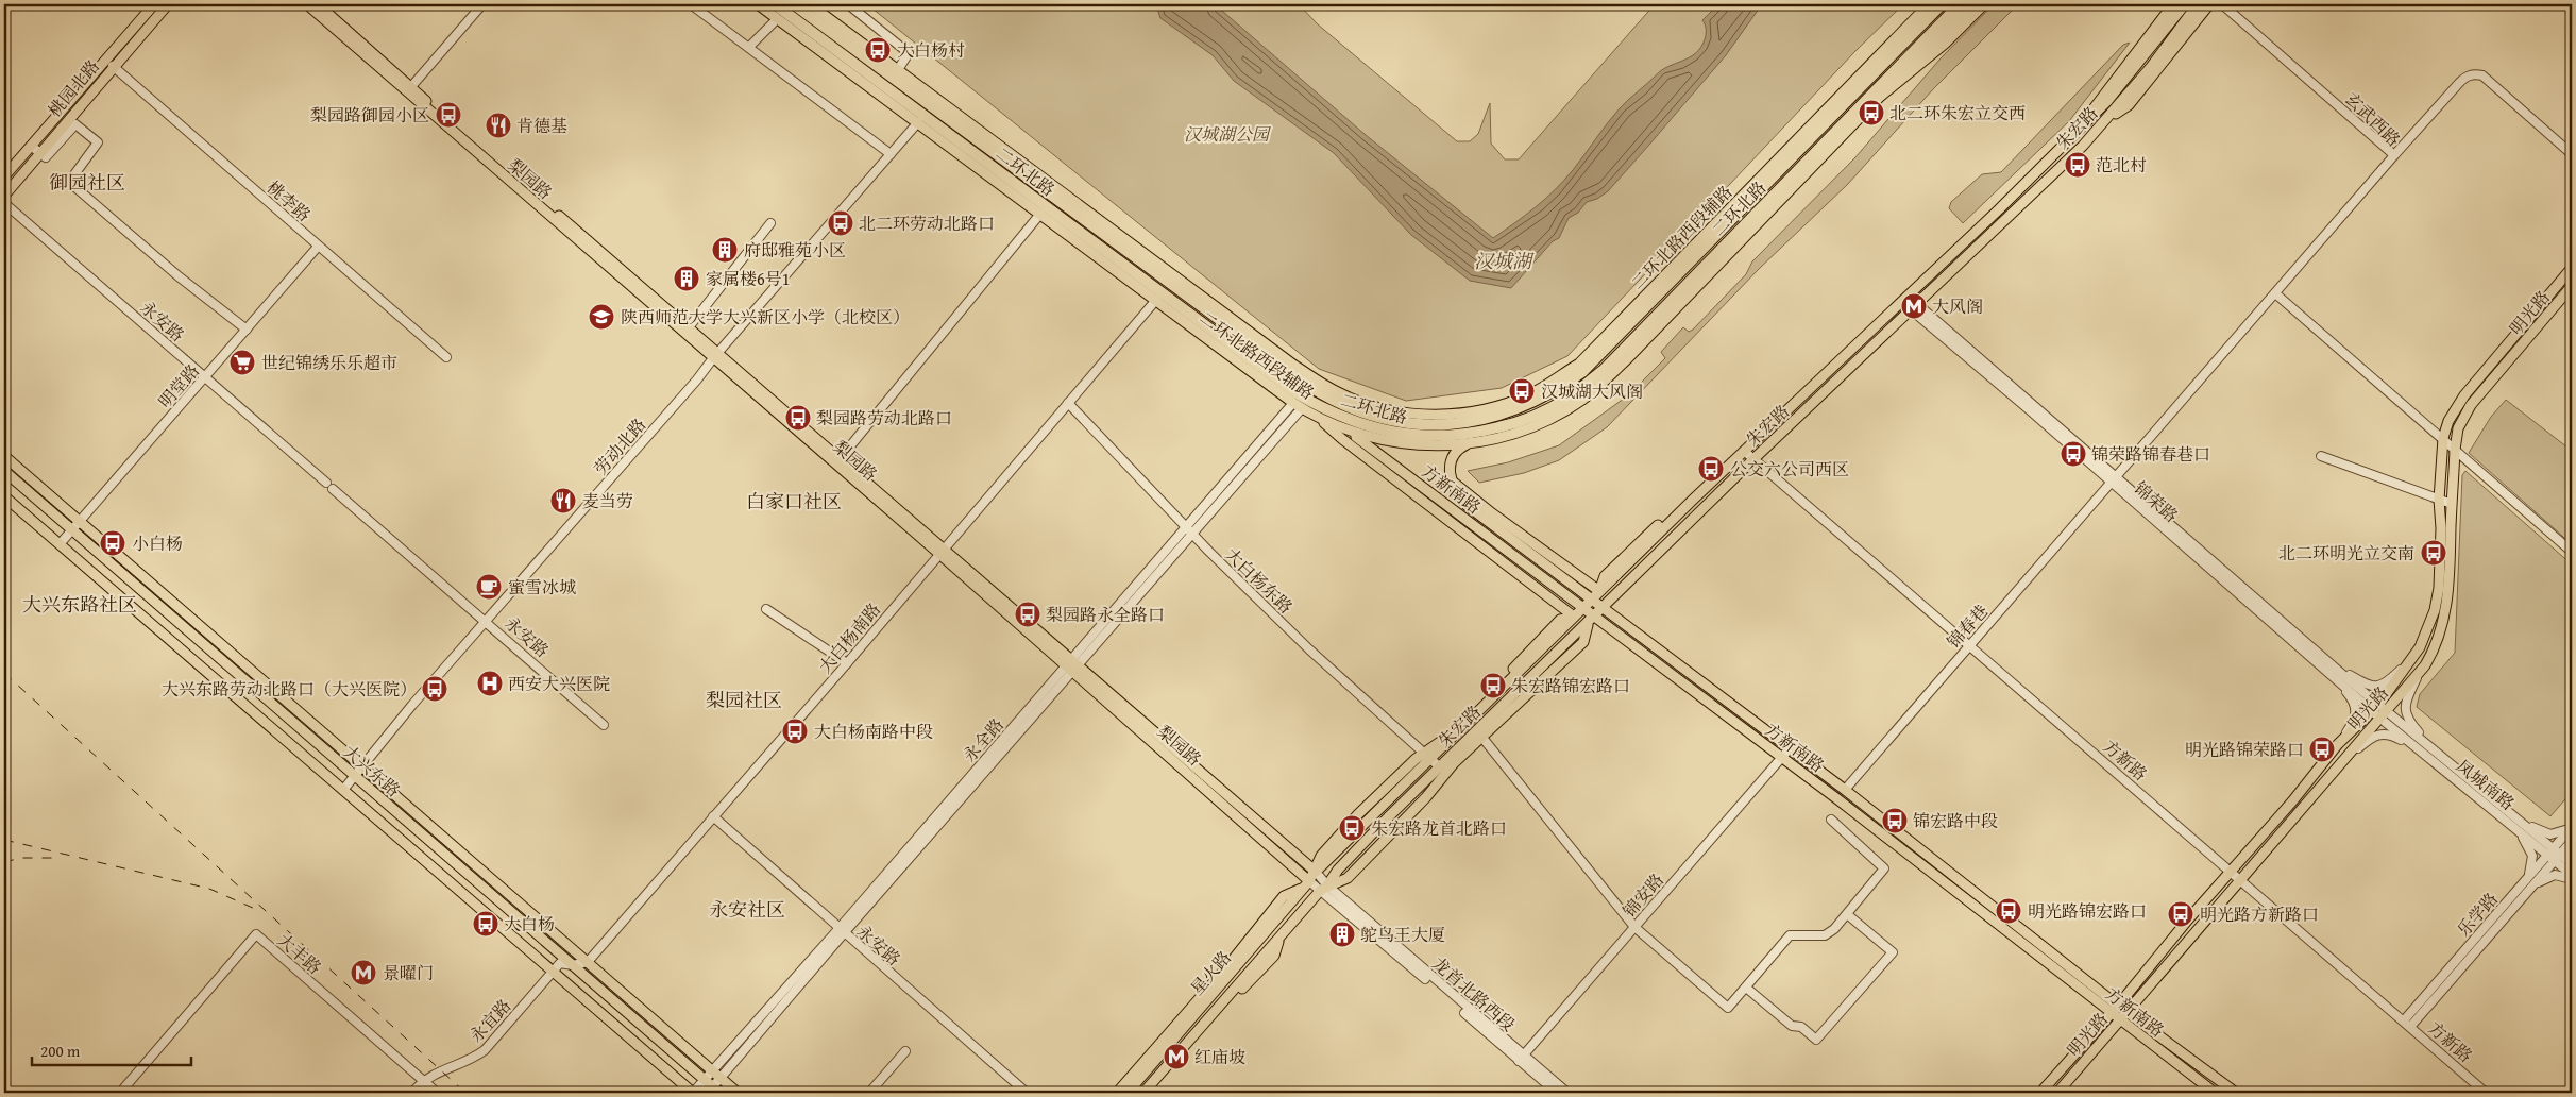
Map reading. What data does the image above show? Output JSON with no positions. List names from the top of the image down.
{
  "streets": {
    "highway": ["二环北路"],
    "main road": [
      "桃园北路",
      "朱宏路",
      "梨园路",
      "二环北路西段辅路",
      "明光路",
      "方新南路",
      "大兴东路",
      "星火路"
    ],
    "street": [
      "玄武西路",
      "桃李路",
      "永安路",
      "明堂路",
      "劳动北路",
      "锦荣路",
      "大白杨东路",
      "锦春巷",
      "大白杨南路",
      "永全路",
      "方新路",
      "凤城南路",
      "锦安路",
      "乐学路",
      "大丰路",
      "龙首北路西段",
      "永宜路"
    ]
  },
  "crossings": [
    ["桃园北路", "桃李路"],
    ["玄武西路", "锦荣路"],
    ["玄武西路", "锦春巷"],
    ["朱宏路", "梨园路"],
    ["朱宏路", "方新南路"],
    ["朱宏路", "锦荣路"],
    ["朱宏路", "大白杨东路"],
    ["朱宏路", "方新路"],
    ["朱宏路", "星火路"],
    ["朱宏路", "龙首北路西段"],
    ["二环北路", "二环北路西段辅路"],
    ["梨园路", "劳动北路"],
    ["梨园路", "大白杨南路"],
    ["梨园路", "永全路"],
    ["梨园路", "星火路"],
    ["梨园路", "龙首北路西段"],
    ["桃李路", "明堂路"],
    ["二环北路西段辅路", "劳动北路"],
    ["二环北路西段辅路", "方新南路"],
    ["二环北路西段辅路", "大白杨南路"],
    ["二环北路西段辅路", "永全路"],
    ["明光路", "方新南路"],
    ["明光路", "锦荣路"],
    ["明光路", "方新路"],
    ["明光路", "凤城南路"],
    ["永安路", "明堂路"],
    ["永安路", "劳动北路"],
    ["永安路", "大白杨南路"],
    ["永安路", "永全路"],
    ["明堂路", "大兴东路"],
    ["劳动北路", "大兴东路"],
    ["方新南路", "锦春巷"],
    ["方新南路", "锦安路"],
    ["锦荣路", "锦春巷"],
    ["锦荣路", "凤城南路"],
    ["大白杨东路", "大白杨南路"],
    ["大白杨东路", "永全路"],
    ["锦春巷", "方新路"],
    ["永全路", "大兴东路"],
    ["方新路", "乐学路"],
    ["凤城南路", "乐学路"],
    ["锦安路", "龙首北路西段"],
    ["大丰路", "永宜路"],
    ["星火路", "龙首北路西段"]
  ],
  "districts": [
    "御园社区",
    "白家口社区",
    "大兴东路社区",
    "梨园社区",
    "永安社区"
  ],
  "water": ["汉城湖"],
  "parks": ["汉城湖公园"],
  "places": {
    "bus stop": [
      "大白杨村",
      "北二环朱宏立交西",
      "梨园路御园小区",
      "范北村",
      "北二环劳动北路口",
      "汉城湖大风阁",
      "梨园路劳动北路口",
      "锦荣路锦春巷口",
      "公交六公司西区",
      "小白杨",
      "北二环明光立交南",
      "梨园路永全路口",
      "朱宏路锦宏路口",
      "大兴东路劳动北路口（大兴医院）",
      "大白杨南路中段",
      "明光路锦荣路口",
      "锦宏路中段",
      "朱宏路龙首北路口",
      "明光路锦宏路口",
      "明光路方新路口",
      "大白杨"
    ],
    "restaurant": ["肯德基", "麦当劳"],
    "building": ["府邸雅苑小区", "家属楼6号1", "鸵鸟王大厦"],
    "metro station": ["大风阁", "景曜门", "红庙坡"],
    "school or university": ["陕西师范大学大兴新区小学（北校区）"],
    "supermarket": ["世纪锦绣乐乐超市"],
    "cafe": ["蜜雪冰城"],
    "hospital": ["西安大兴医院"]
  },
  "scale_bar": "200 m"
}
